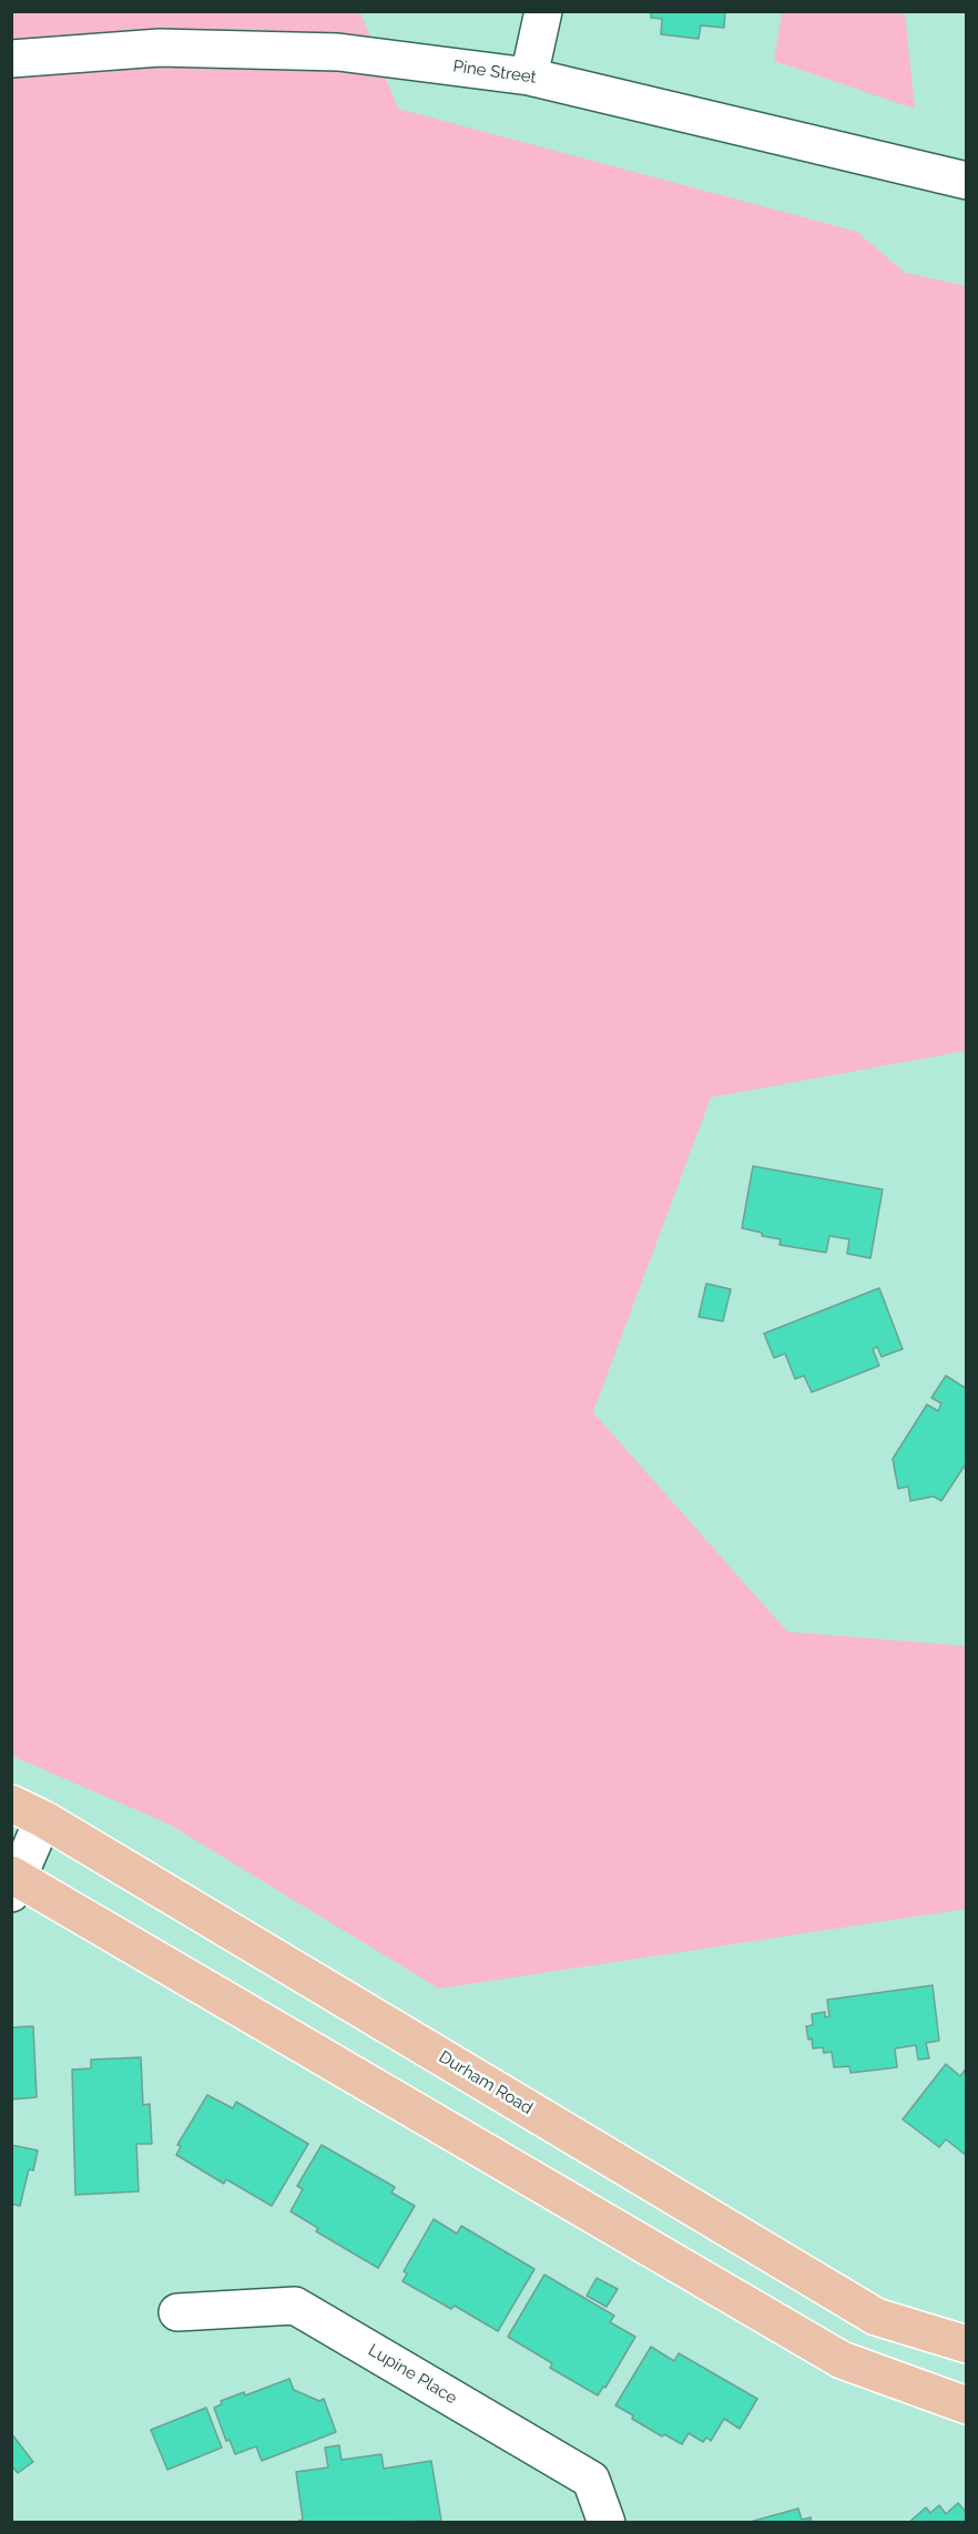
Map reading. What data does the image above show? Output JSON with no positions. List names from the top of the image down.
{
  "streets": {
    "main road": ["Durham Road"],
    "street": ["Pine Street", "Lupine Place"]
  }
}
